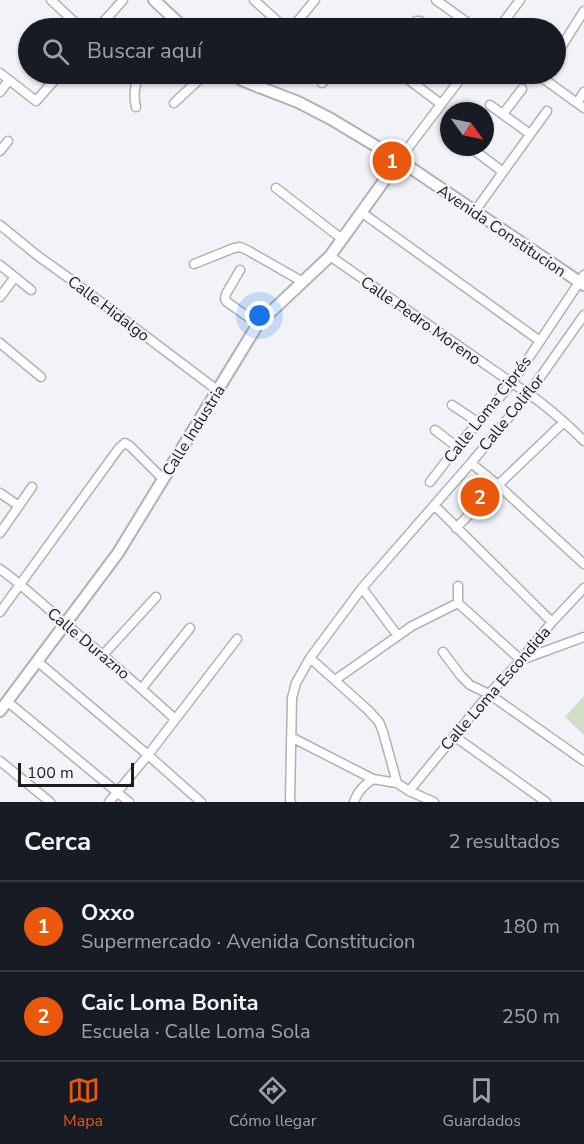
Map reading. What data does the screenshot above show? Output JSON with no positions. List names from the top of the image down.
{
  "streets": {
    "street": [
      "Avenida Constitucion",
      "Calle Hidalgo",
      "Calle Pedro Moreno",
      "Calle Loma Ciprés",
      "Calle Coliflor",
      "Calle Industria",
      "Calle Durazno",
      "Calle Loma Escondida"
    ]
  },
  "crossings": [
    ["Avenida Constitucion", "Calle Loma Ciprés"],
    ["Avenida Constitucion", "Calle Industria"],
    ["Calle Hidalgo", "Calle Industria"],
    ["Calle Pedro Moreno", "Calle Loma Ciprés"],
    ["Calle Pedro Moreno", "Calle Coliflor"],
    ["Calle Pedro Moreno", "Calle Industria"],
    ["Calle Industria", "Calle Durazno"]
  ],
  "scale_bar": "100 m",
  "north": "bottom right",
  "page": {
    "search": "Buscar aquí",
    "pins": ["1", "2"],
    "scale": "100 m",
    "heading": ["Cerca", "2 resultados"],
    "list": [
      {
        "mark": "1",
        "name": "Oxxo",
        "note": "Supermercado · Avenida Constitucion",
        "value": "180 m"
      },
      {
        "mark": "2",
        "name": "Caic Loma Bonita",
        "note": "Escuela · Calle Loma Sola",
        "value": "250 m"
      }
    ],
    "nav": ["Mapa", "Cómo llegar", "Guardados"]
  }
}
